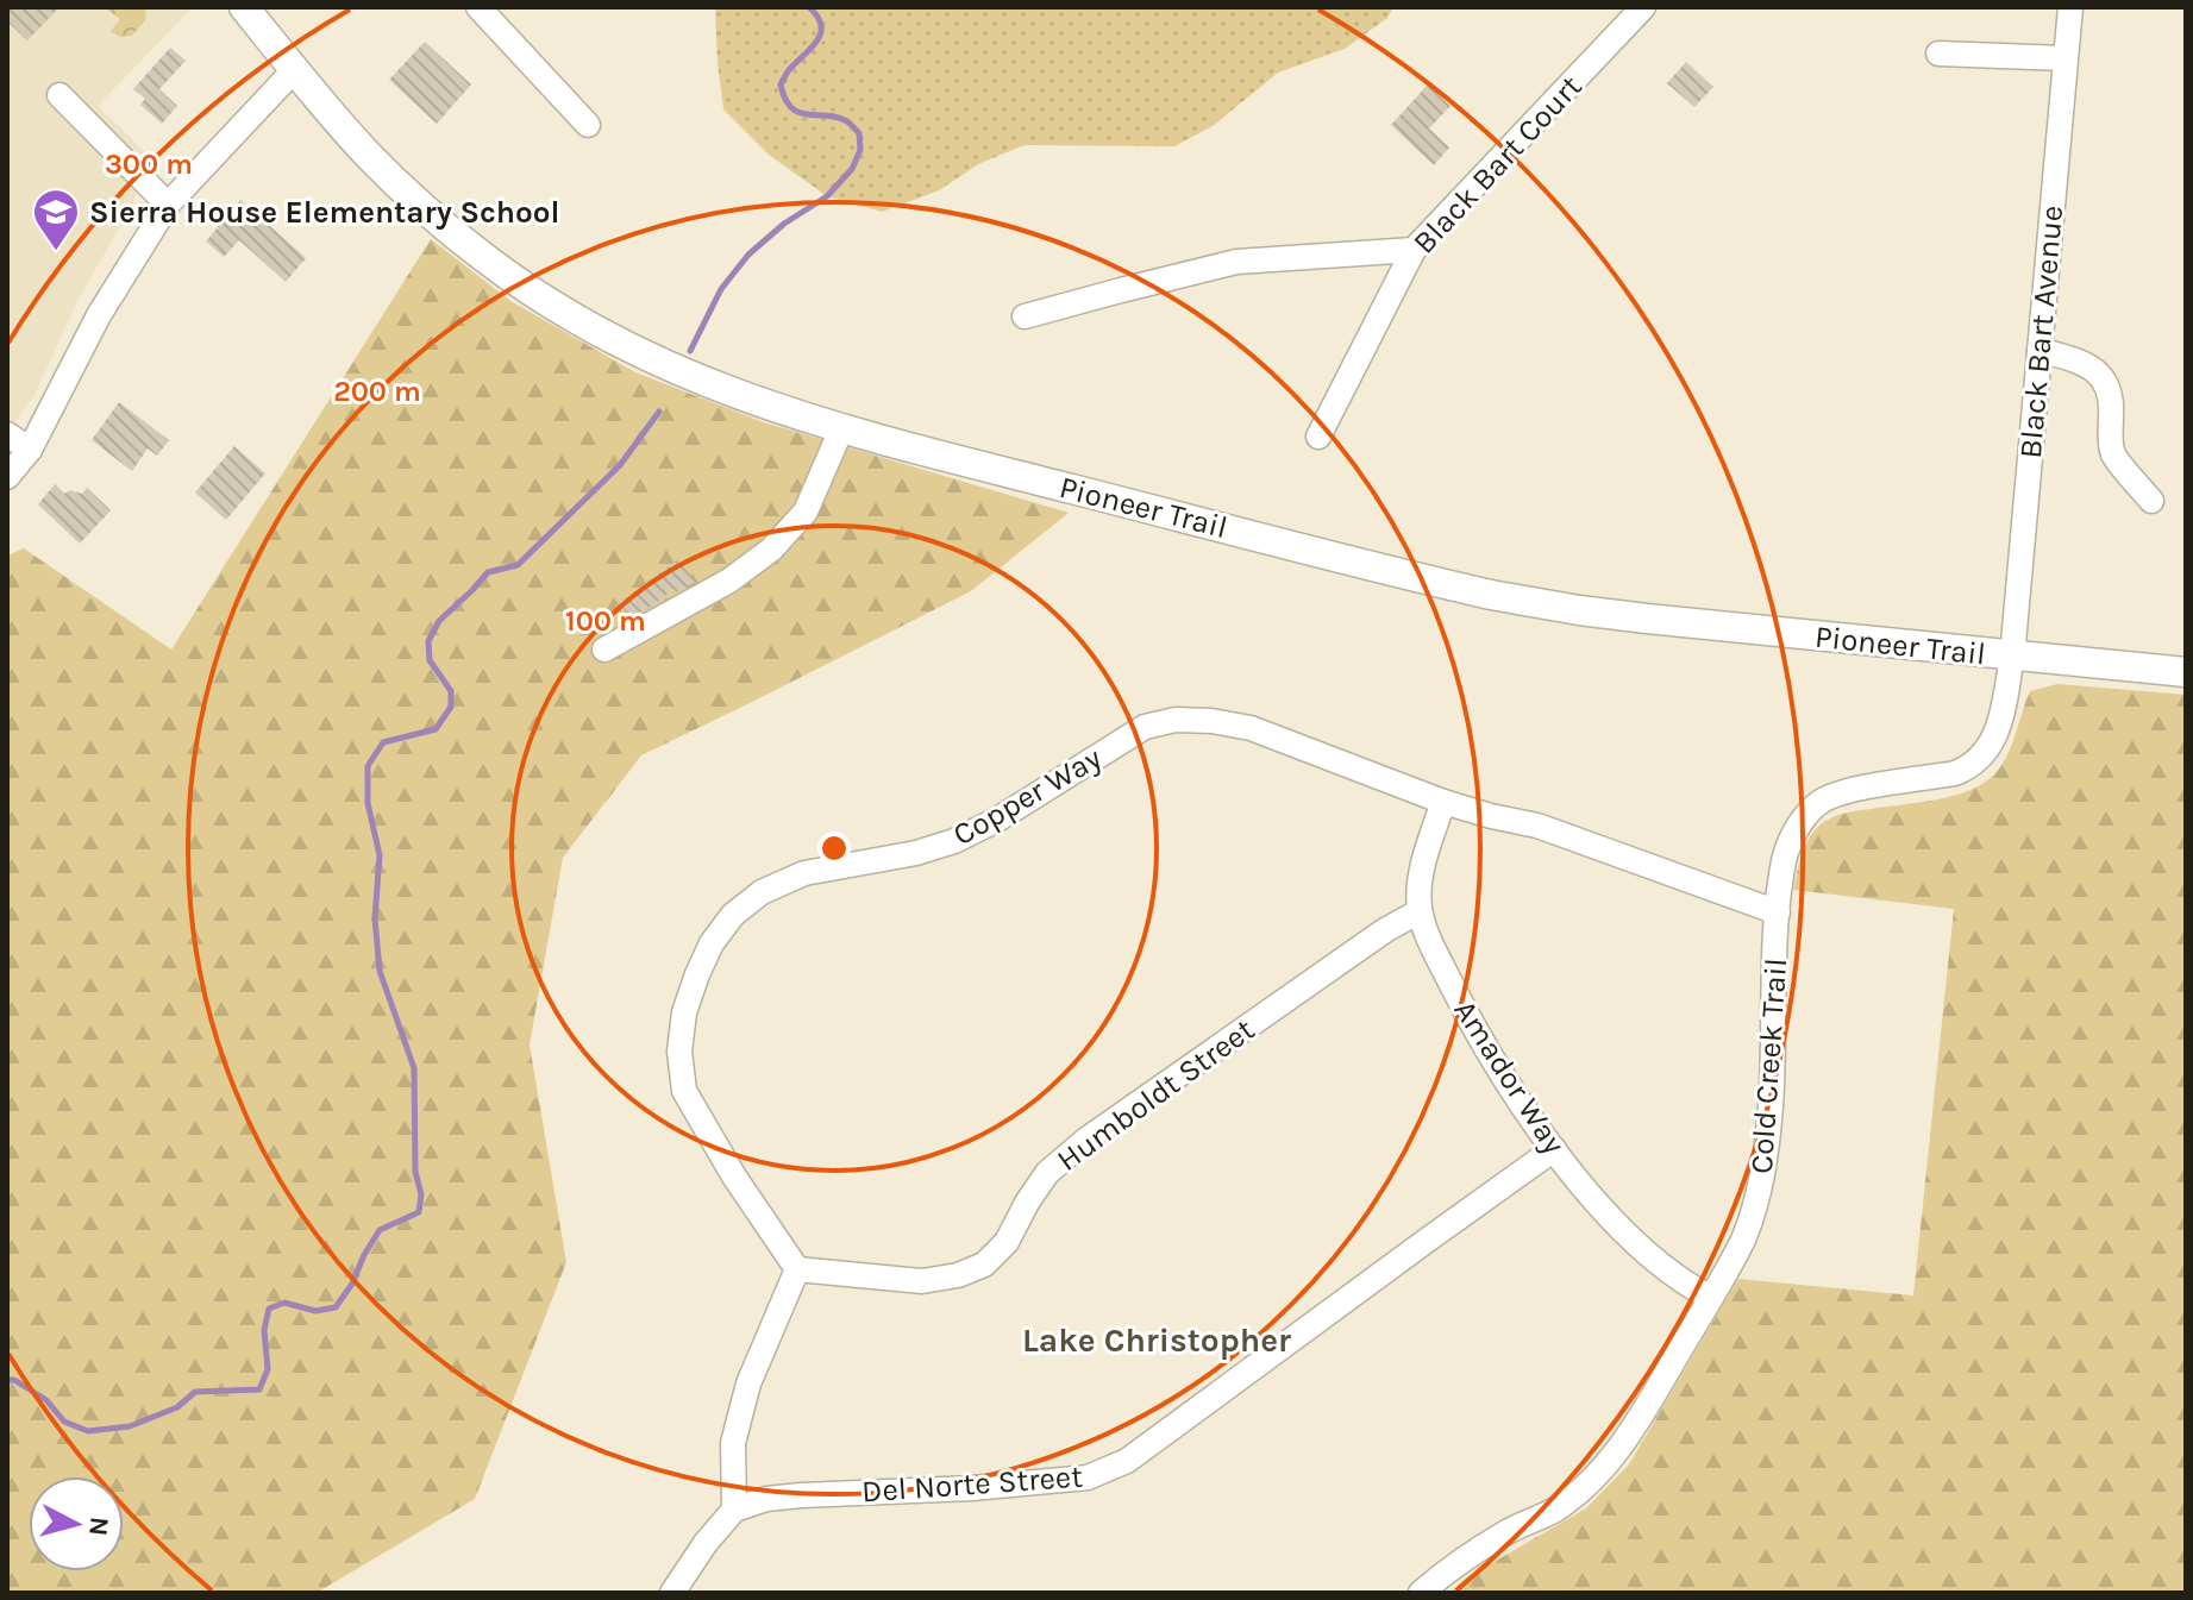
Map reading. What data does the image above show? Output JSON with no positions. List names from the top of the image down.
{
  "streets": {
    "main road": ["Pioneer Trail"],
    "street": [
      "Black Bart Court",
      "Black Bart Avenue",
      "Copper Way",
      "Cold Creek Trail",
      "Amador Way",
      "Humboldt Street",
      "Del Norte Street"
    ]
  },
  "crossings": [
    ["Black Bart Avenue", "Pioneer Trail"],
    ["Black Bart Avenue", "Cold Creek Trail"],
    ["Pioneer Trail", "Cold Creek Trail"],
    ["Copper Way", "Cold Creek Trail"],
    ["Copper Way", "Amador Way"],
    ["Copper Way", "Humboldt Street"],
    ["Cold Creek Trail", "Amador Way"],
    ["Amador Way", "Humboldt Street"],
    ["Amador Way", "Del Norte Street"]
  ],
  "districts": ["Lake Christopher"],
  "places": {
    "school or university": ["Sierra House Elementary School"]
  },
  "north": "right",
  "rings": ["300 m", "200 m", "100 m"]
}
